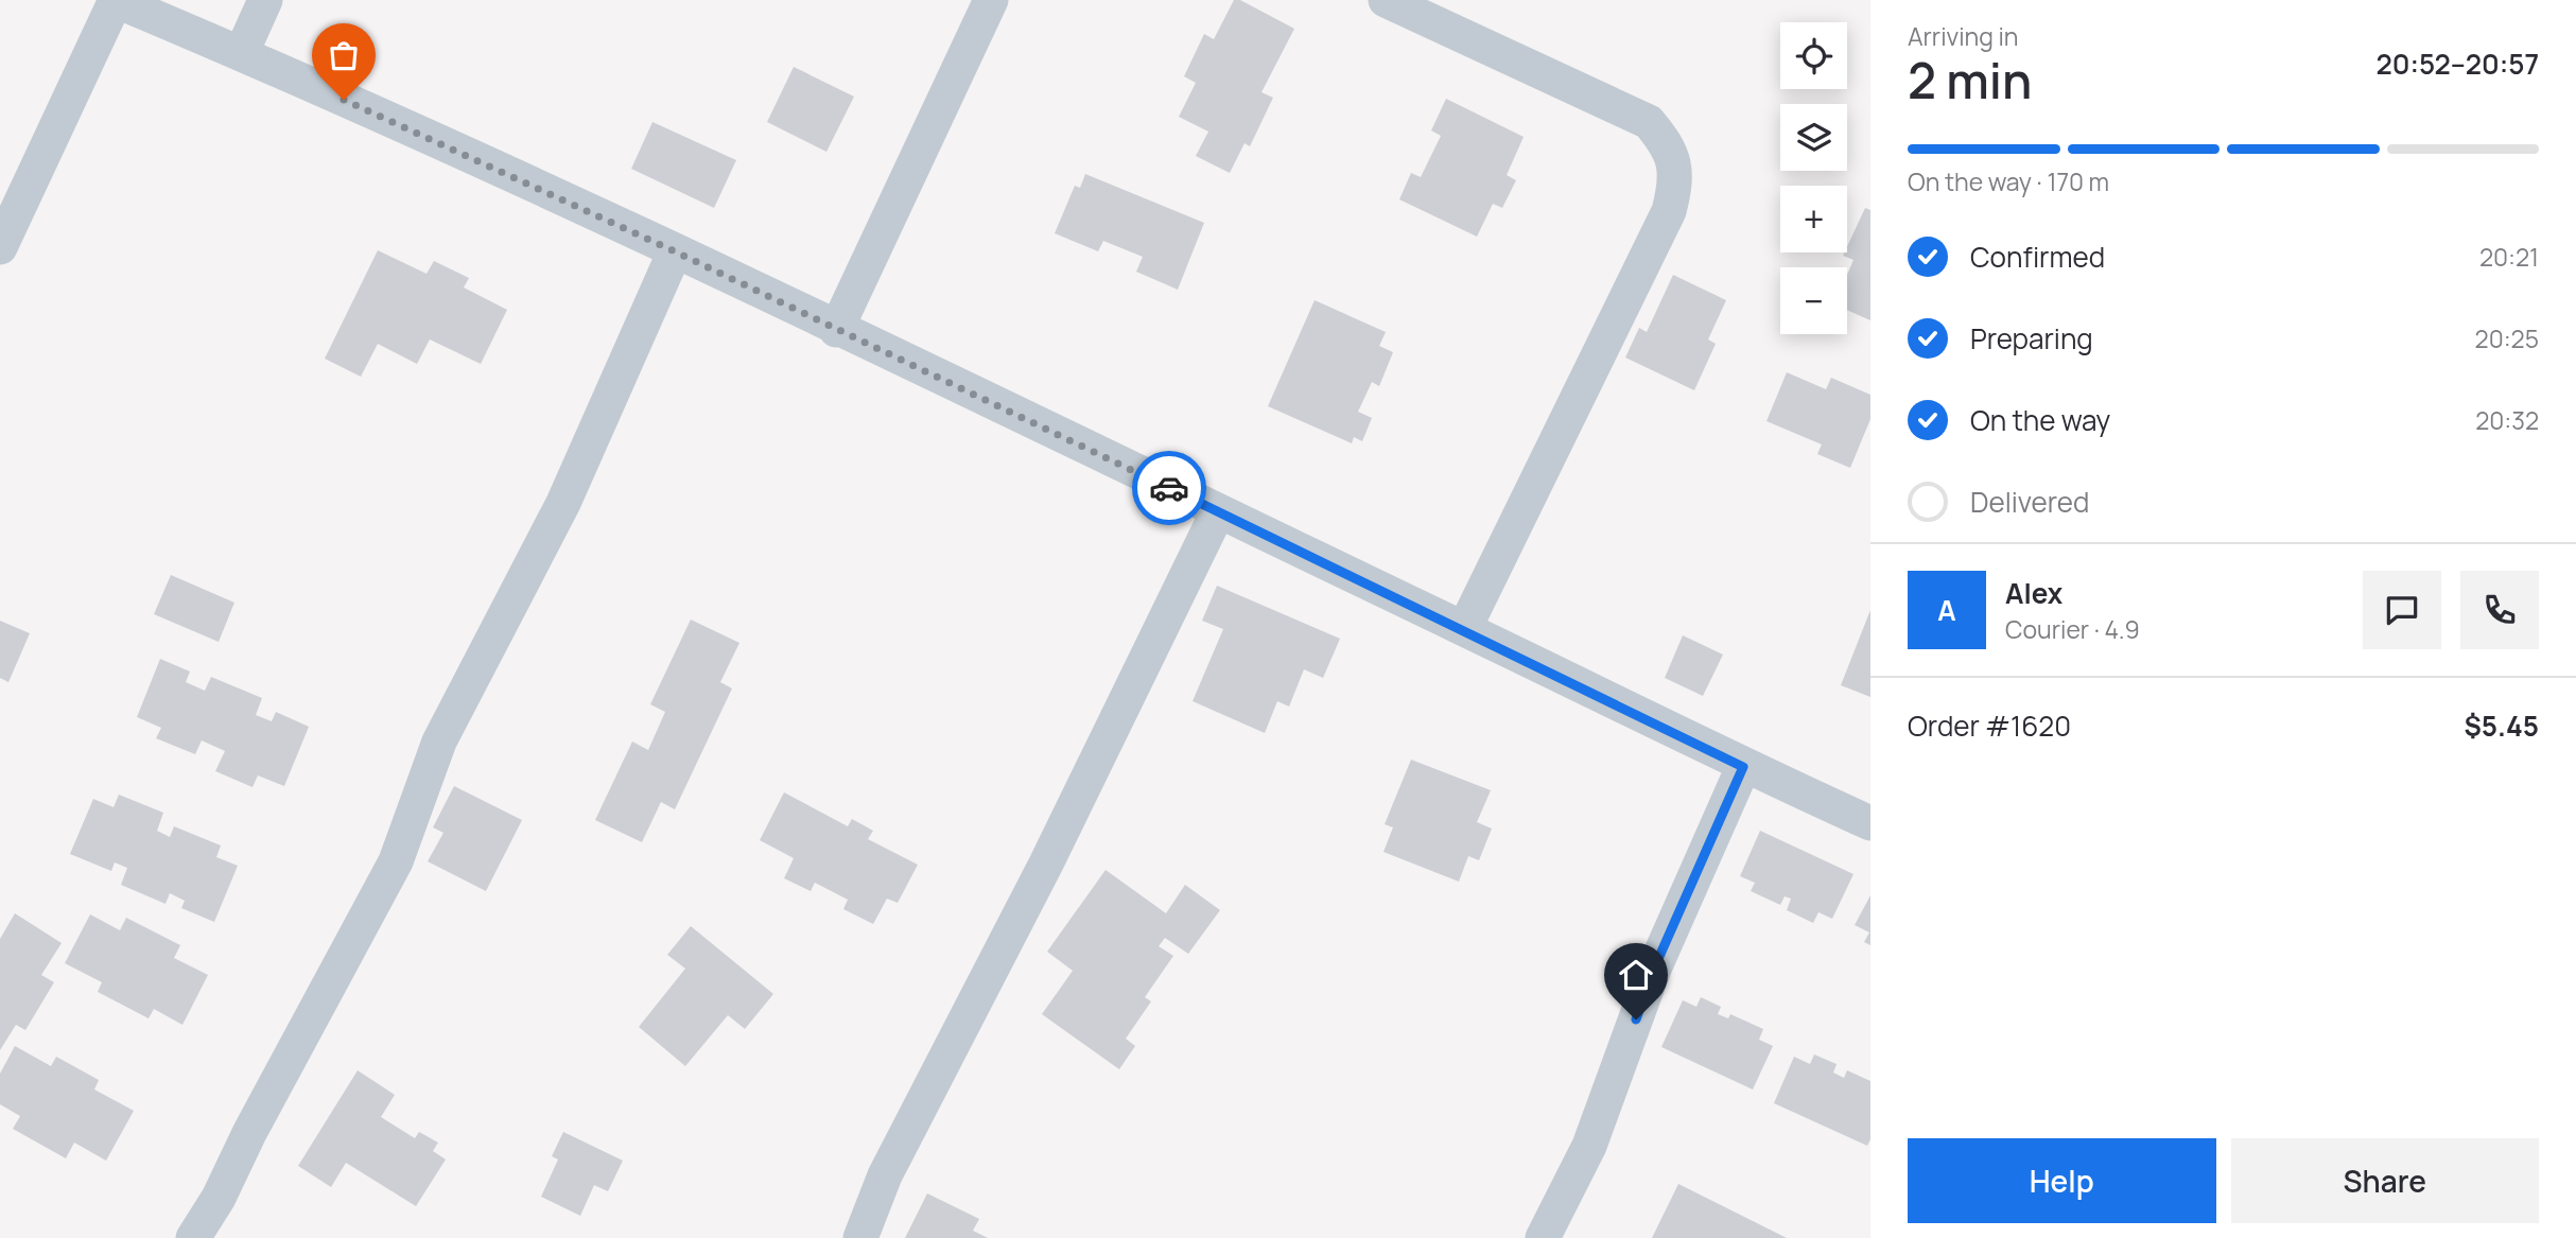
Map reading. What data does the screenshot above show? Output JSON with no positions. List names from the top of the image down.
{
  "page": {
    "heading": ["2 min", "Arriving in", "20:52–20:57"],
    "panel": [
      "Alex",
      "Courier · 4.9",
      "Order #1620",
      "$5.45"
    ],
    "map_buttons": ["+", "−"],
    "bar": "On the way · 170 m",
    "list": [
      ["Confirmed", "20:21"],
      ["Preparing", "20:25"],
      ["On the way", "20:32"],
      "Delivered"
    ],
    "round": "A",
    "buttons": ["Help", "Share"]
  }
}
